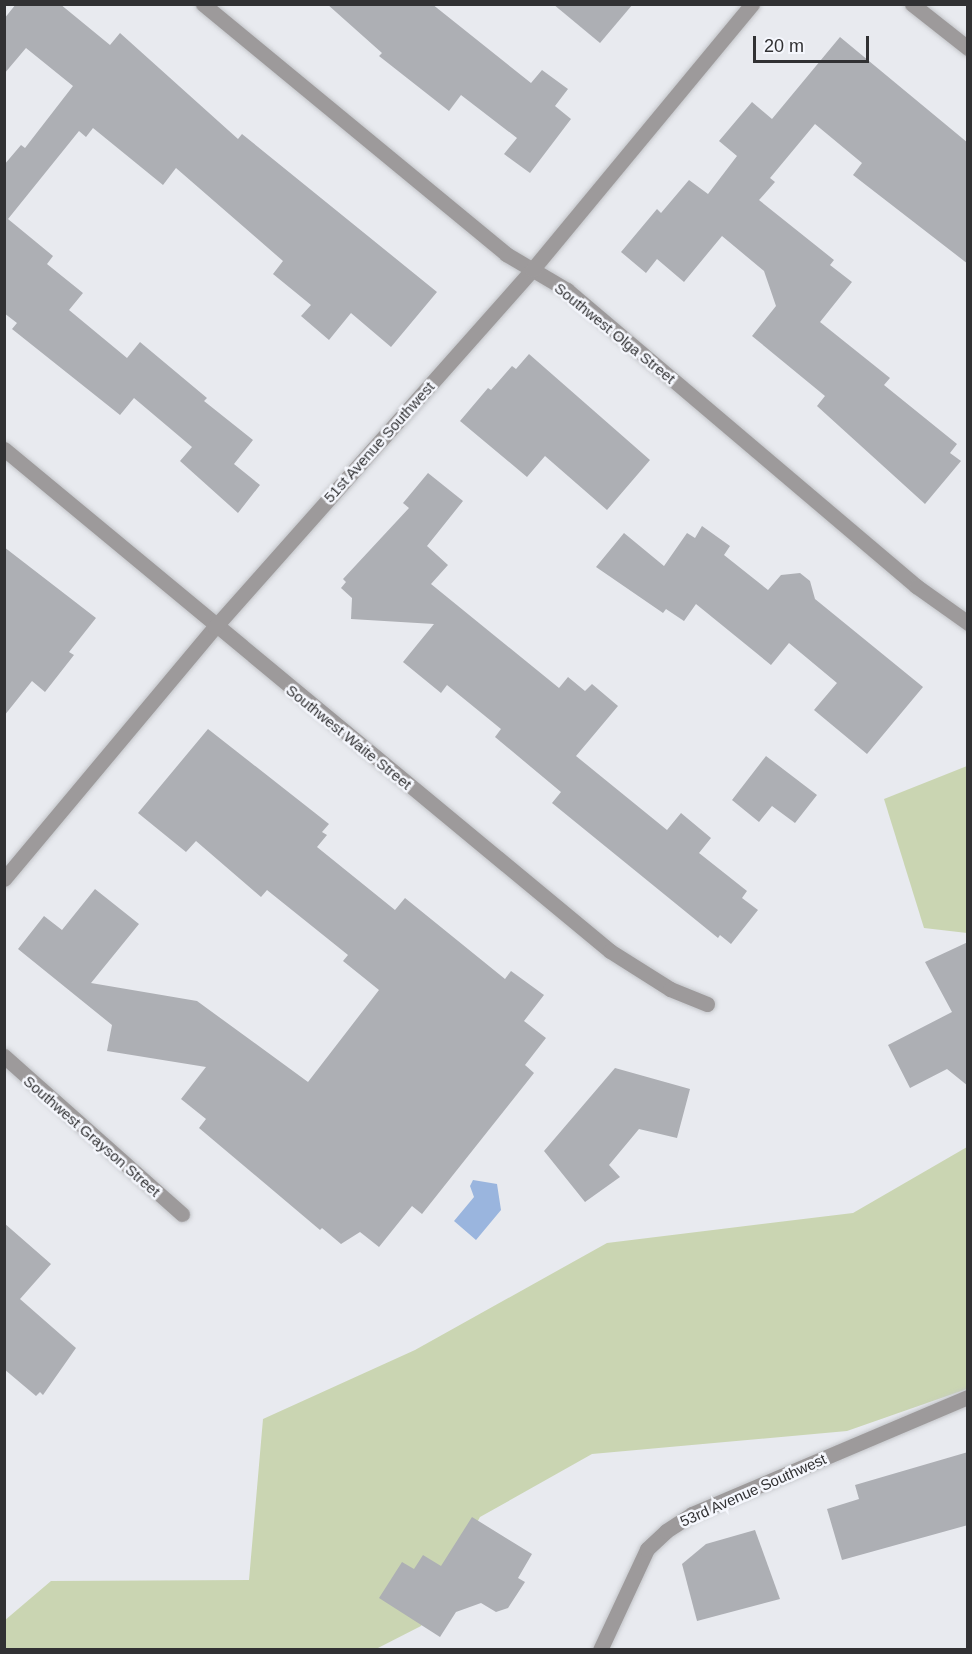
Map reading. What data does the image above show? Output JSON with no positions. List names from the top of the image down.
{
  "streets": {
    "street": [
      "Southwest Olga Street",
      "51st Avenue Southwest",
      "Southwest Waite Street",
      "Southwest Grayson Street",
      "53rd Avenue Southwest"
    ]
  },
  "crossings": [
    ["Southwest Olga Street", "51st Avenue Southwest"],
    ["51st Avenue Southwest", "Southwest Waite Street"]
  ],
  "scale_bar": "20 m"
}
